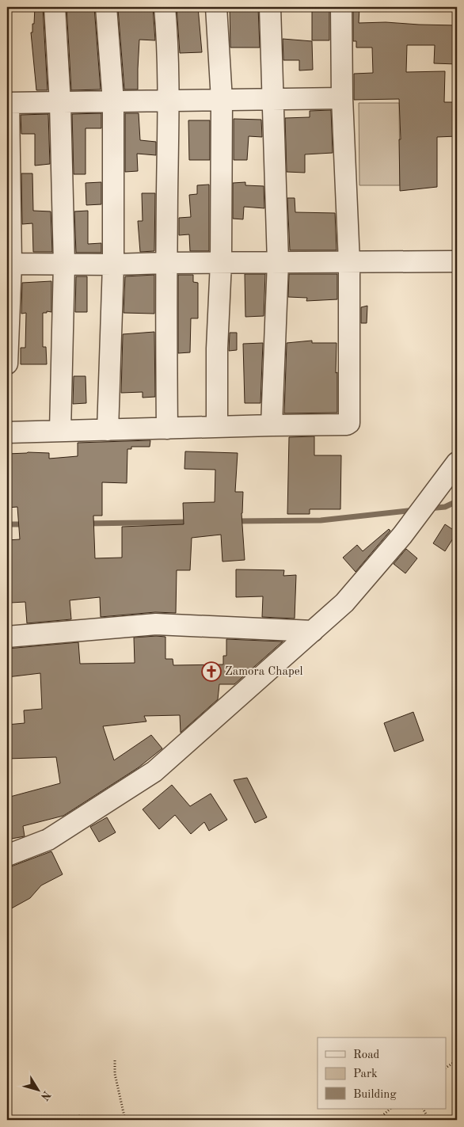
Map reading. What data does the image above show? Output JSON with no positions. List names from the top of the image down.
{
  "places": {
    "church": ["Zamora Chapel"]
  },
  "legend": ["Road", "Park", "Building"],
  "north": "bottom right"
}
